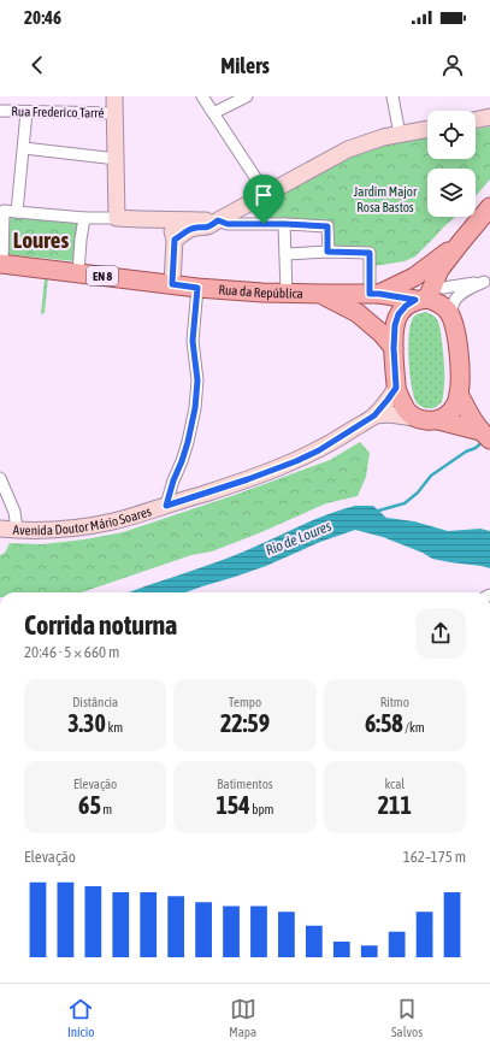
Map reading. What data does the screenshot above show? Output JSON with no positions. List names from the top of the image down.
{
  "streets": {
    "main road": ["EN 8", "Rua da República"],
    "street": ["Rua Frederico Tarré", "Avenida Doutor Mário Soares"]
  },
  "districts": ["Loures"],
  "water": ["Rio de Loures"],
  "parks": ["Jardim Major Rosa Bastos"],
  "page": {
    "status": "20:46",
    "header": "Milers",
    "heading": ["Corrida noturna", "20:46 · 5 × 660 m"],
    "stats": [
      ["Distância", "3.30 km"],
      ["Tempo", "22:59"],
      ["Ritmo", "6:58 /km"],
      ["Elevação", "65 m"],
      ["Batimentos", "154 bpm"],
      ["kcal", "211"]
    ],
    "chart": ["Elevação", "162–175 m"],
    "tabs": ["Início", "Mapa", "Salvos"]
  }
}
